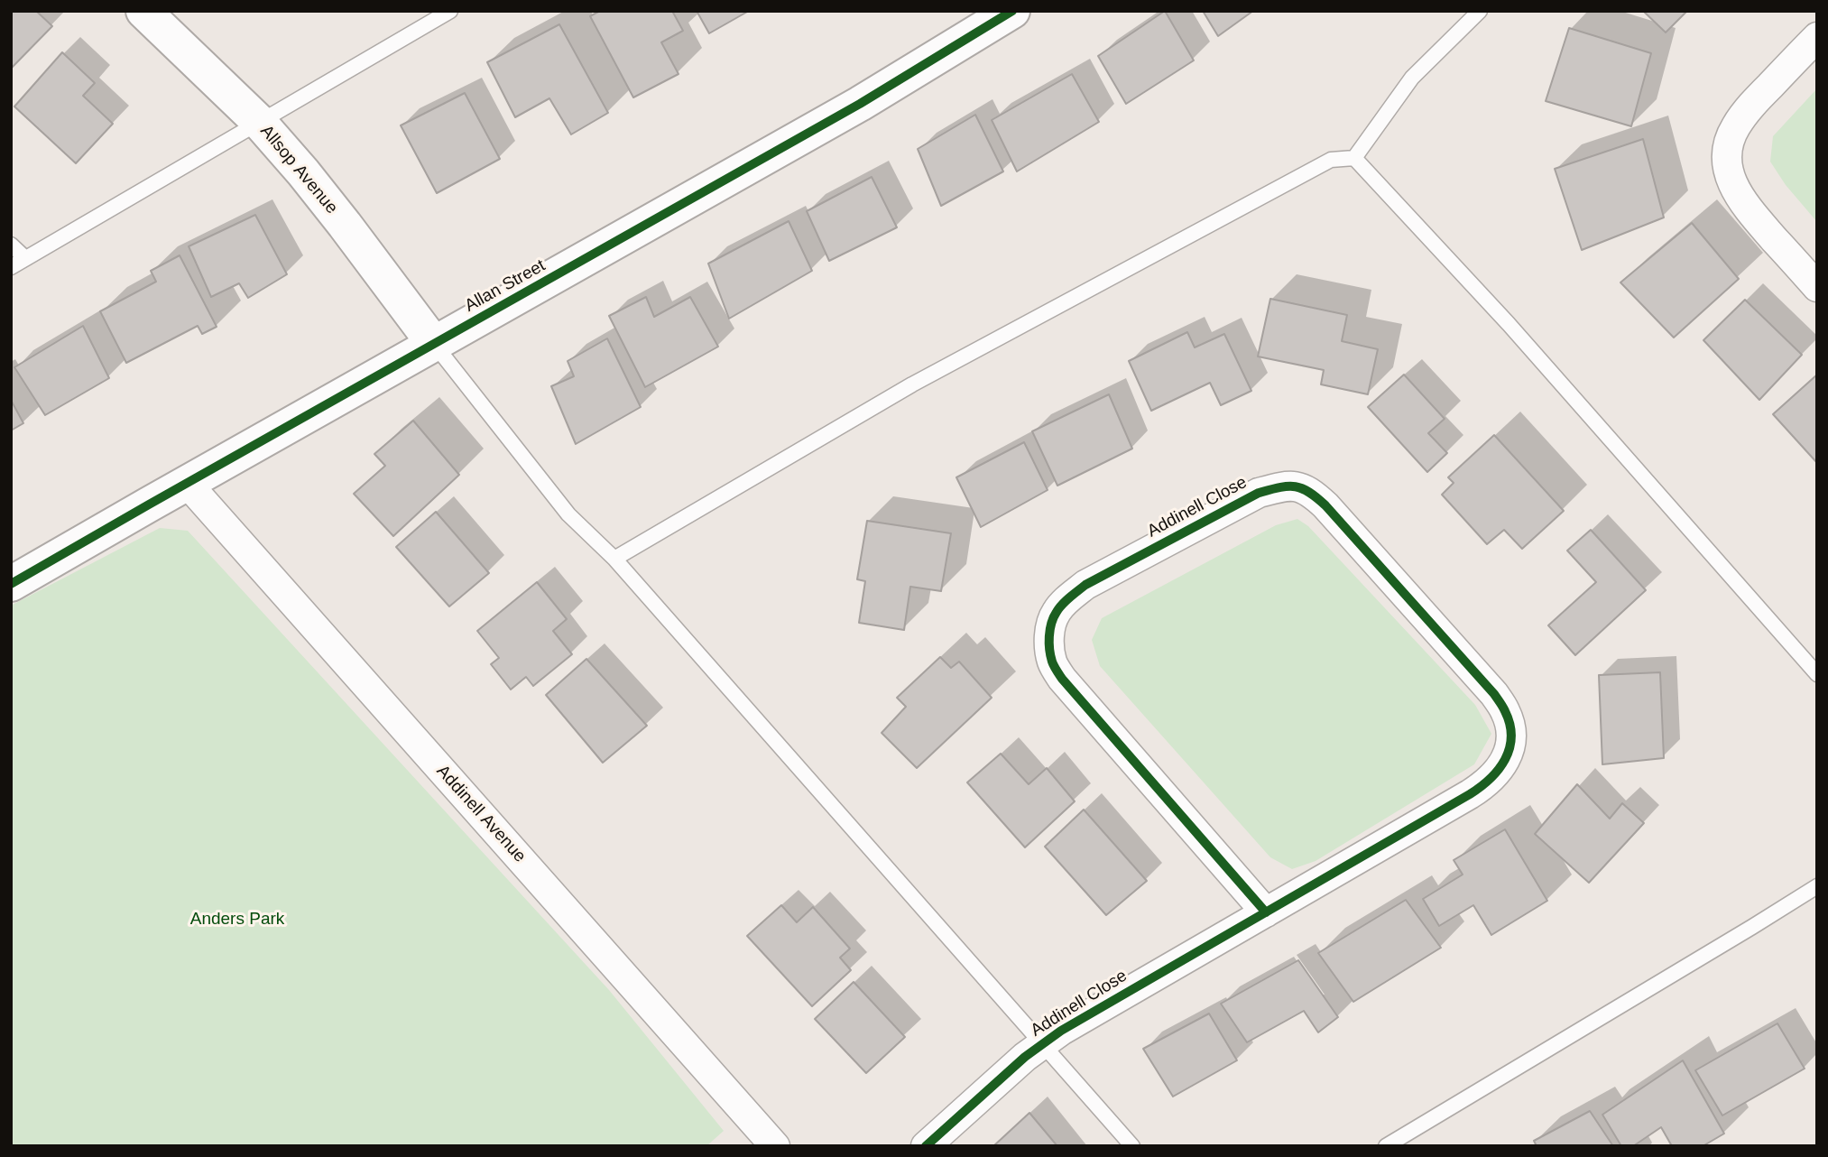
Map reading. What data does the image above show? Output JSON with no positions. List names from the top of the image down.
{
  "streets": {
    "street": [
      "Allsop Avenue",
      "Allan Street",
      "Addinell Close",
      "Addinell Avenue"
    ]
  },
  "crossings": [
    ["Allsop Avenue", "Allan Street"],
    ["Allan Street", "Addinell Avenue"]
  ],
  "parks": ["Anders Park"]
}
